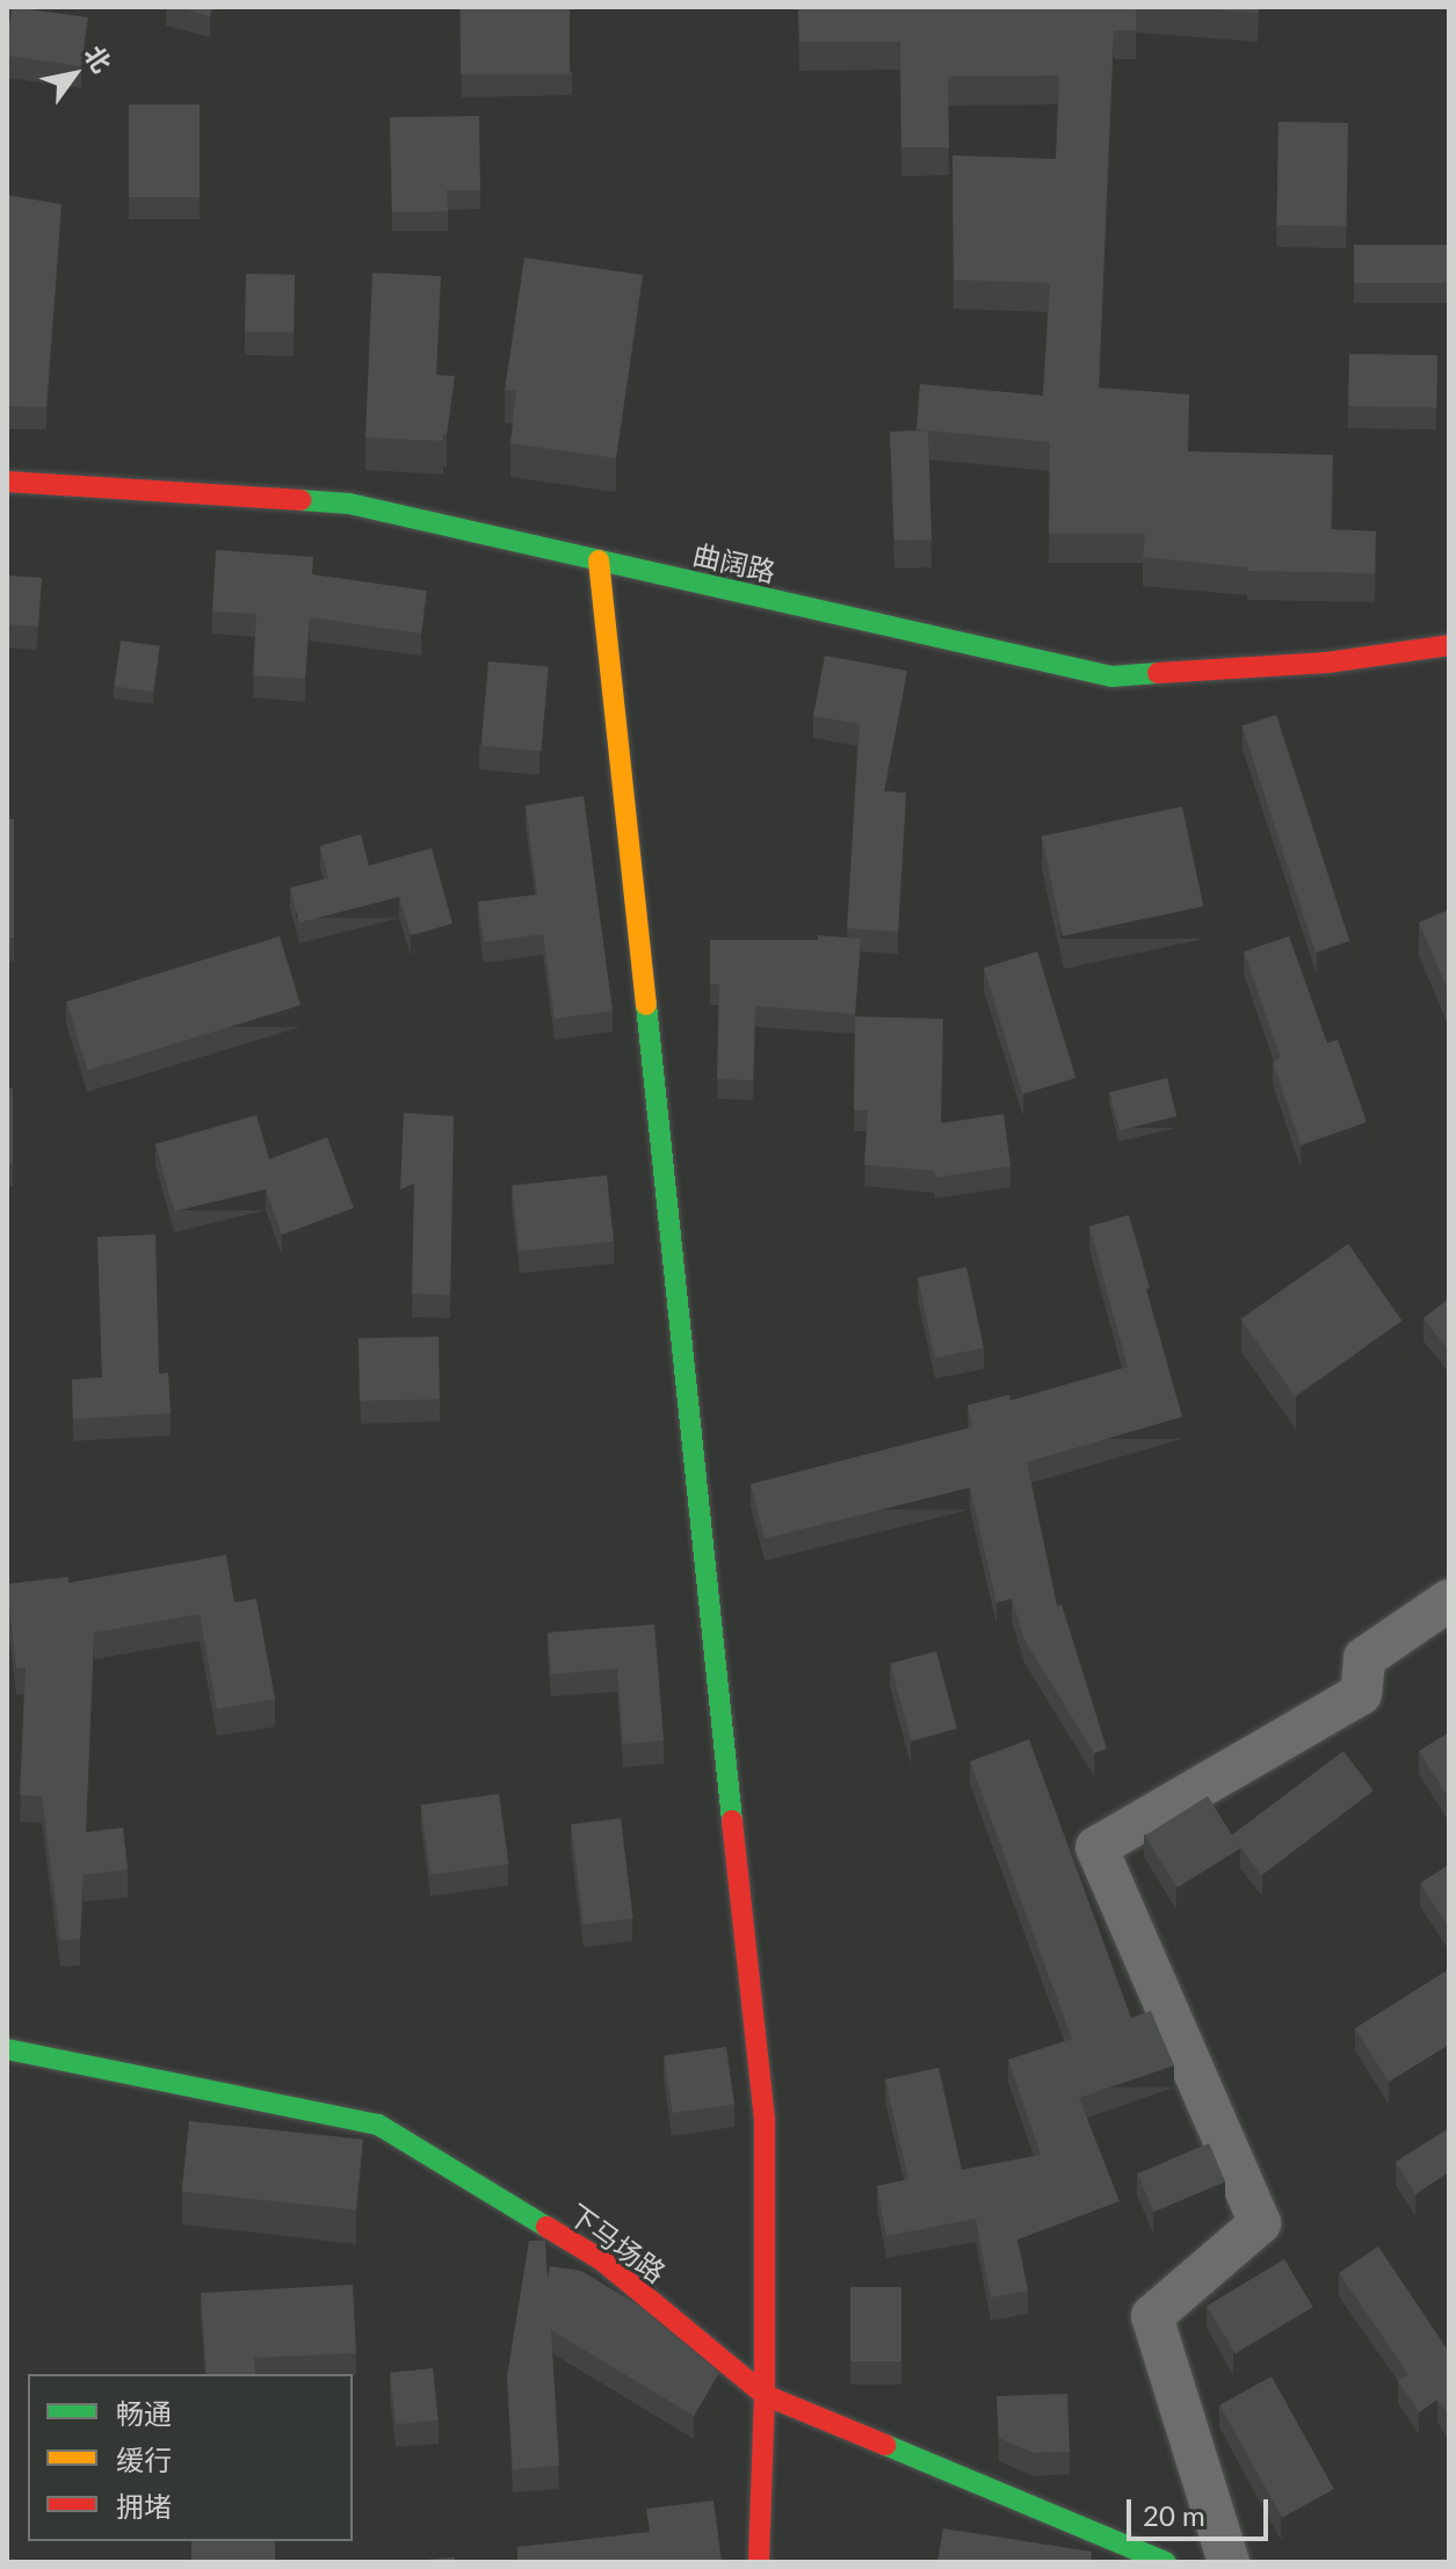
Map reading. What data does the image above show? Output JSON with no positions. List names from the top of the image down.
{
  "streets": {
    "street": ["曲阔路", "下马场路"]
  },
  "legend": ["畅通", "缓行", "拥堵"],
  "scale_bar": "20 m",
  "north": "top right"
}
